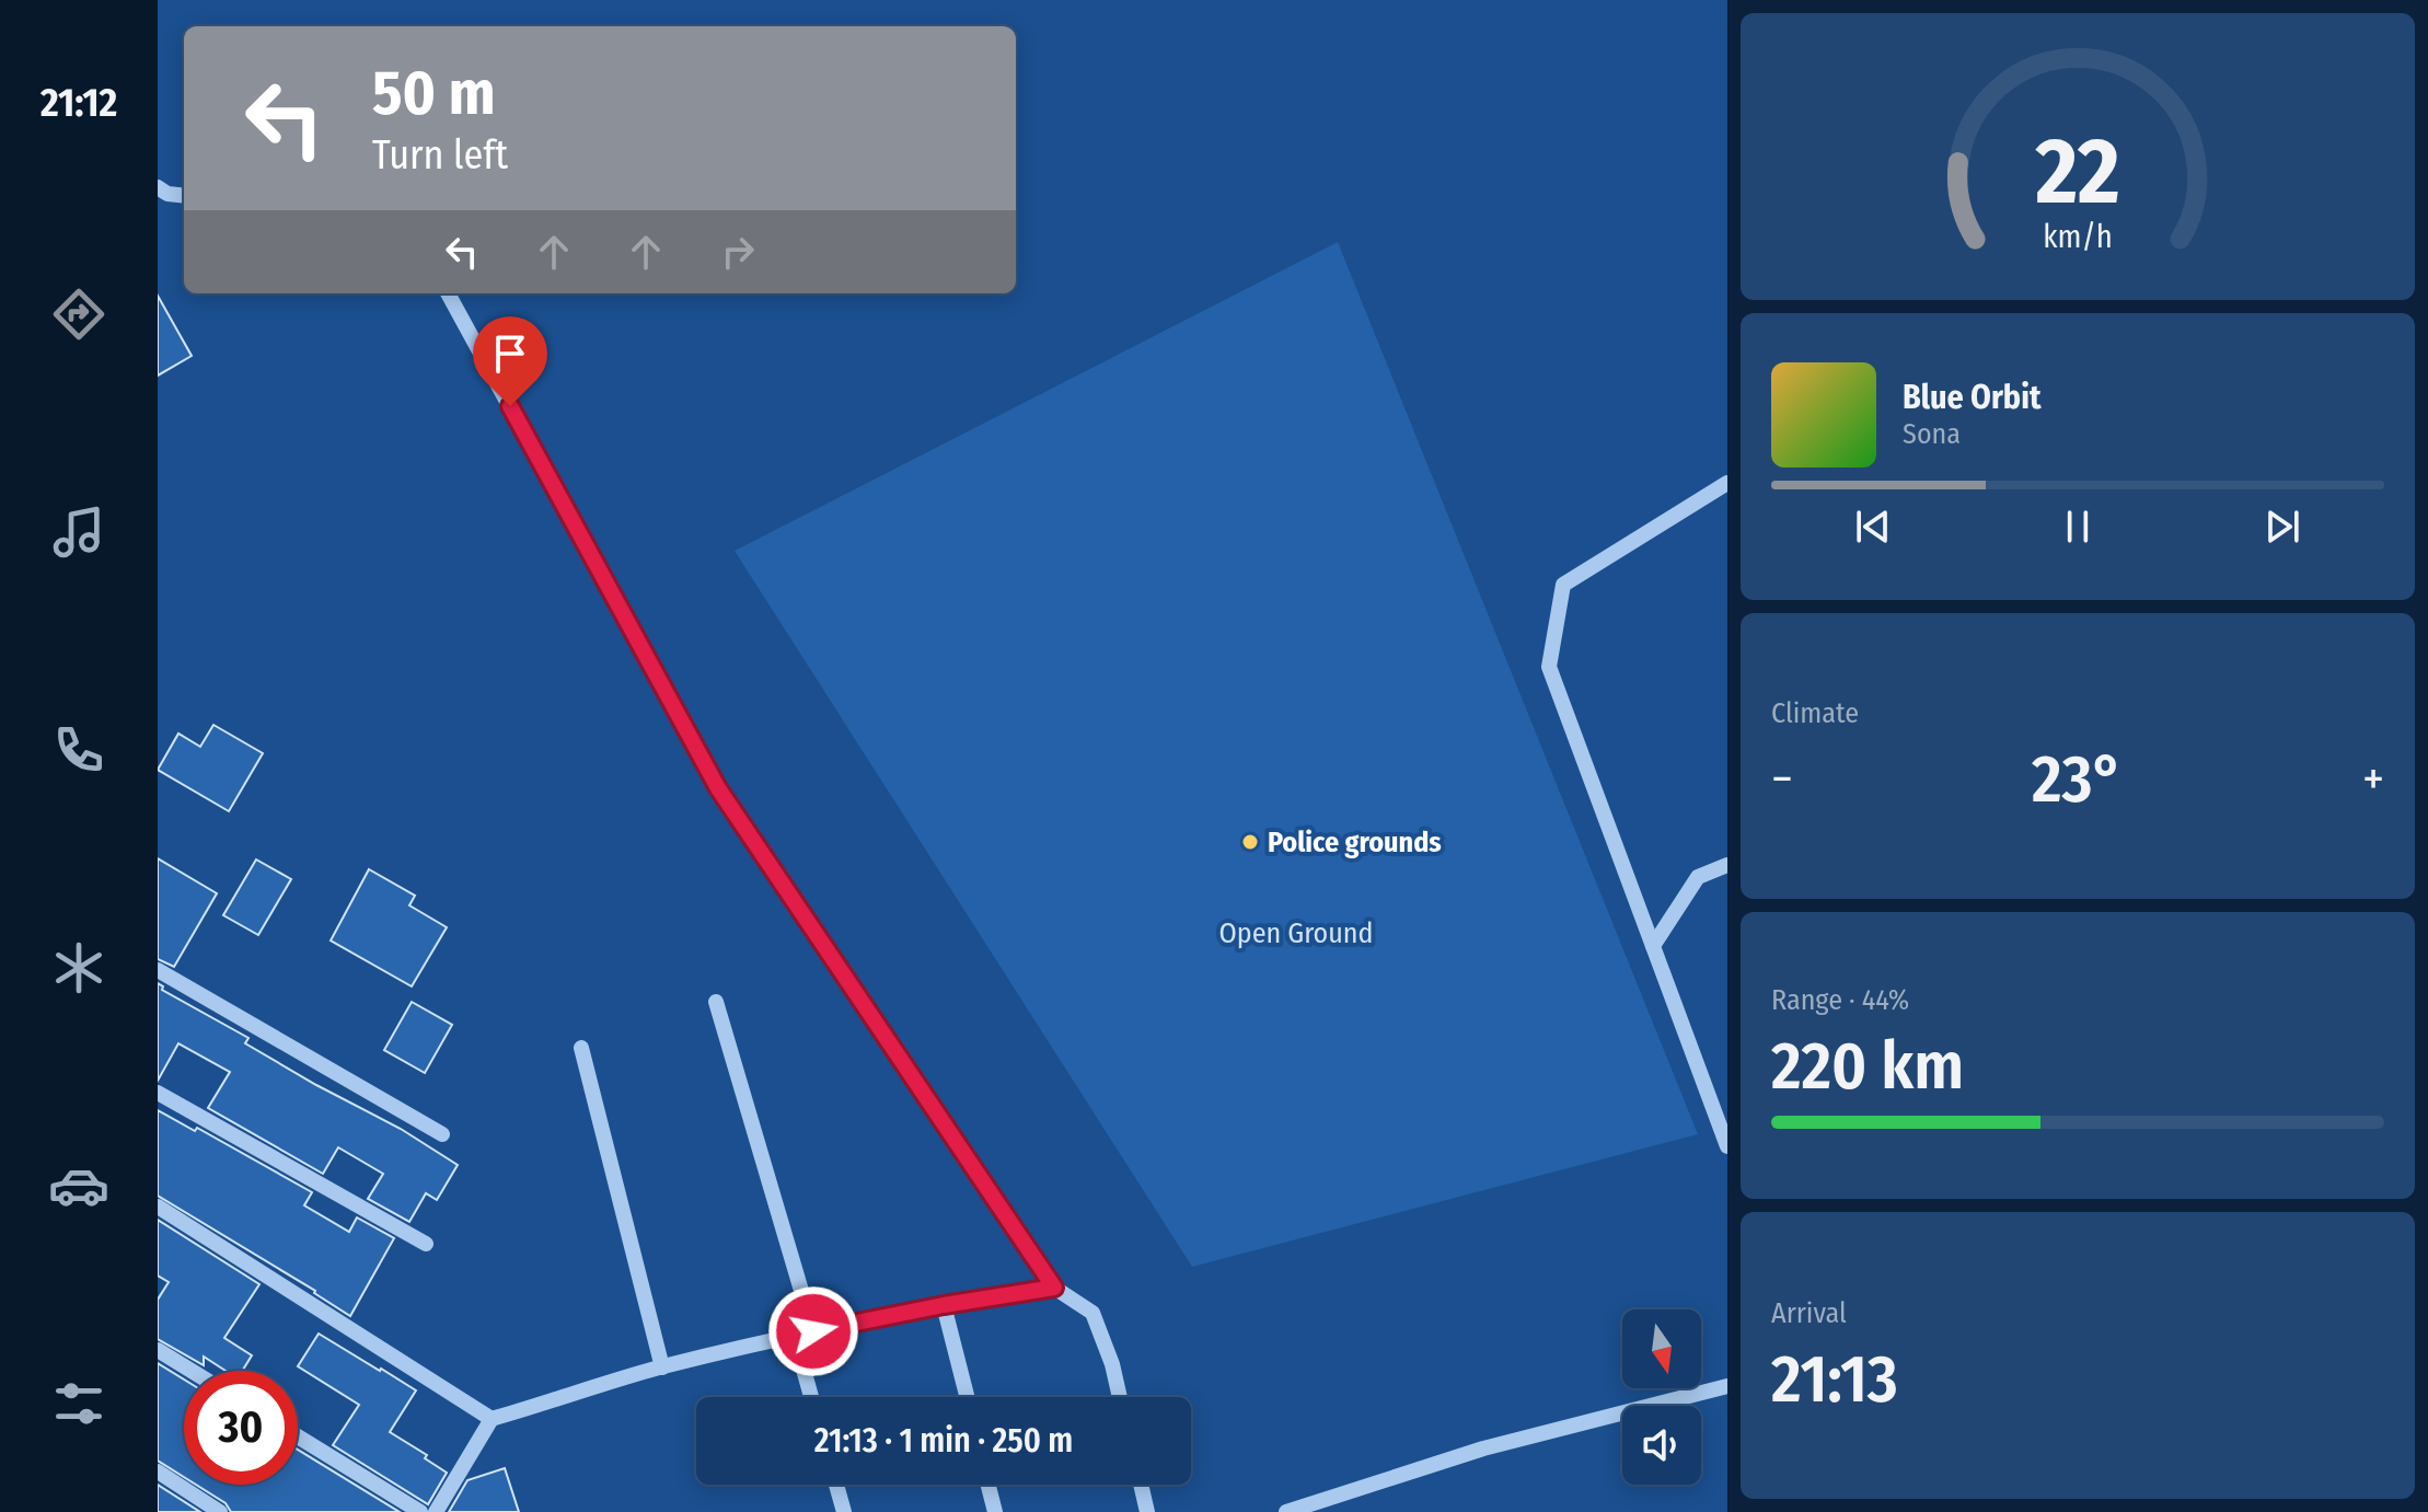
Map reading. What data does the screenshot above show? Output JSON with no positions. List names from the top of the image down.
{
  "parks": ["Open Ground"],
  "places": ["Police grounds"],
  "north": "bottom",
  "page": {
    "tabs": "21:12",
    "turn": ["50 m", "Turn left"],
    "song": ["Blue Orbit", "Sona"],
    "tile": [
      "Climate",
      ["Range · 44%", "220 km"],
      ["Arrival", "21:13"]
    ],
    "heat": ["−", "23°", "+"],
    "limit": "30",
    "trip": "21:13 · 1 min · 250 m",
    "gauge": ["22", "km/h"]
  }
}
